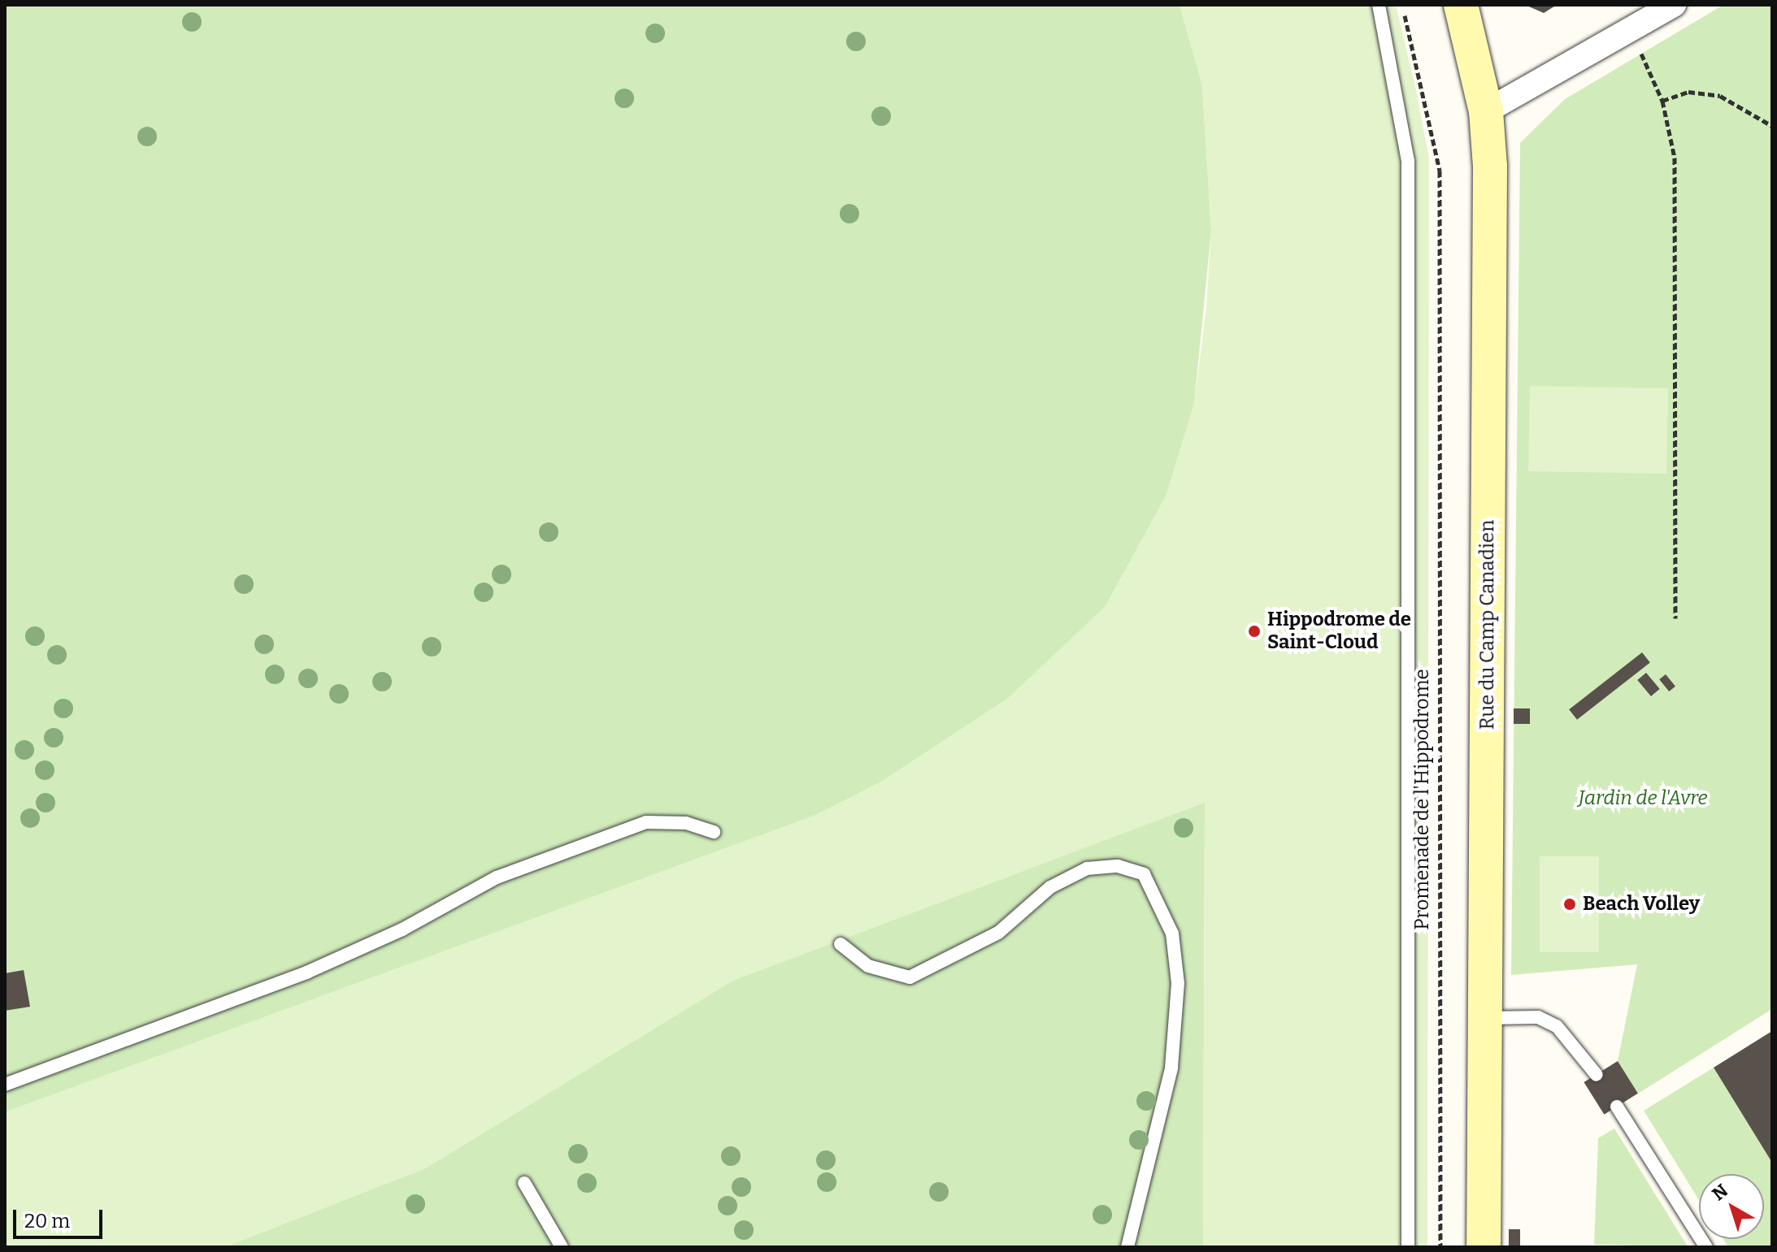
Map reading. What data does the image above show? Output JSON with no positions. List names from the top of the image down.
{
  "streets": {
    "main road": ["Rue du Camp Canadien"],
    "path": ["Promenade de l'Hippodrome"]
  },
  "parks": ["Jardin de l'Avre"],
  "places": ["Hippodrome de Saint-Cloud", "Beach Volley"],
  "scale_bar": "20 m",
  "north": "top left"
}
